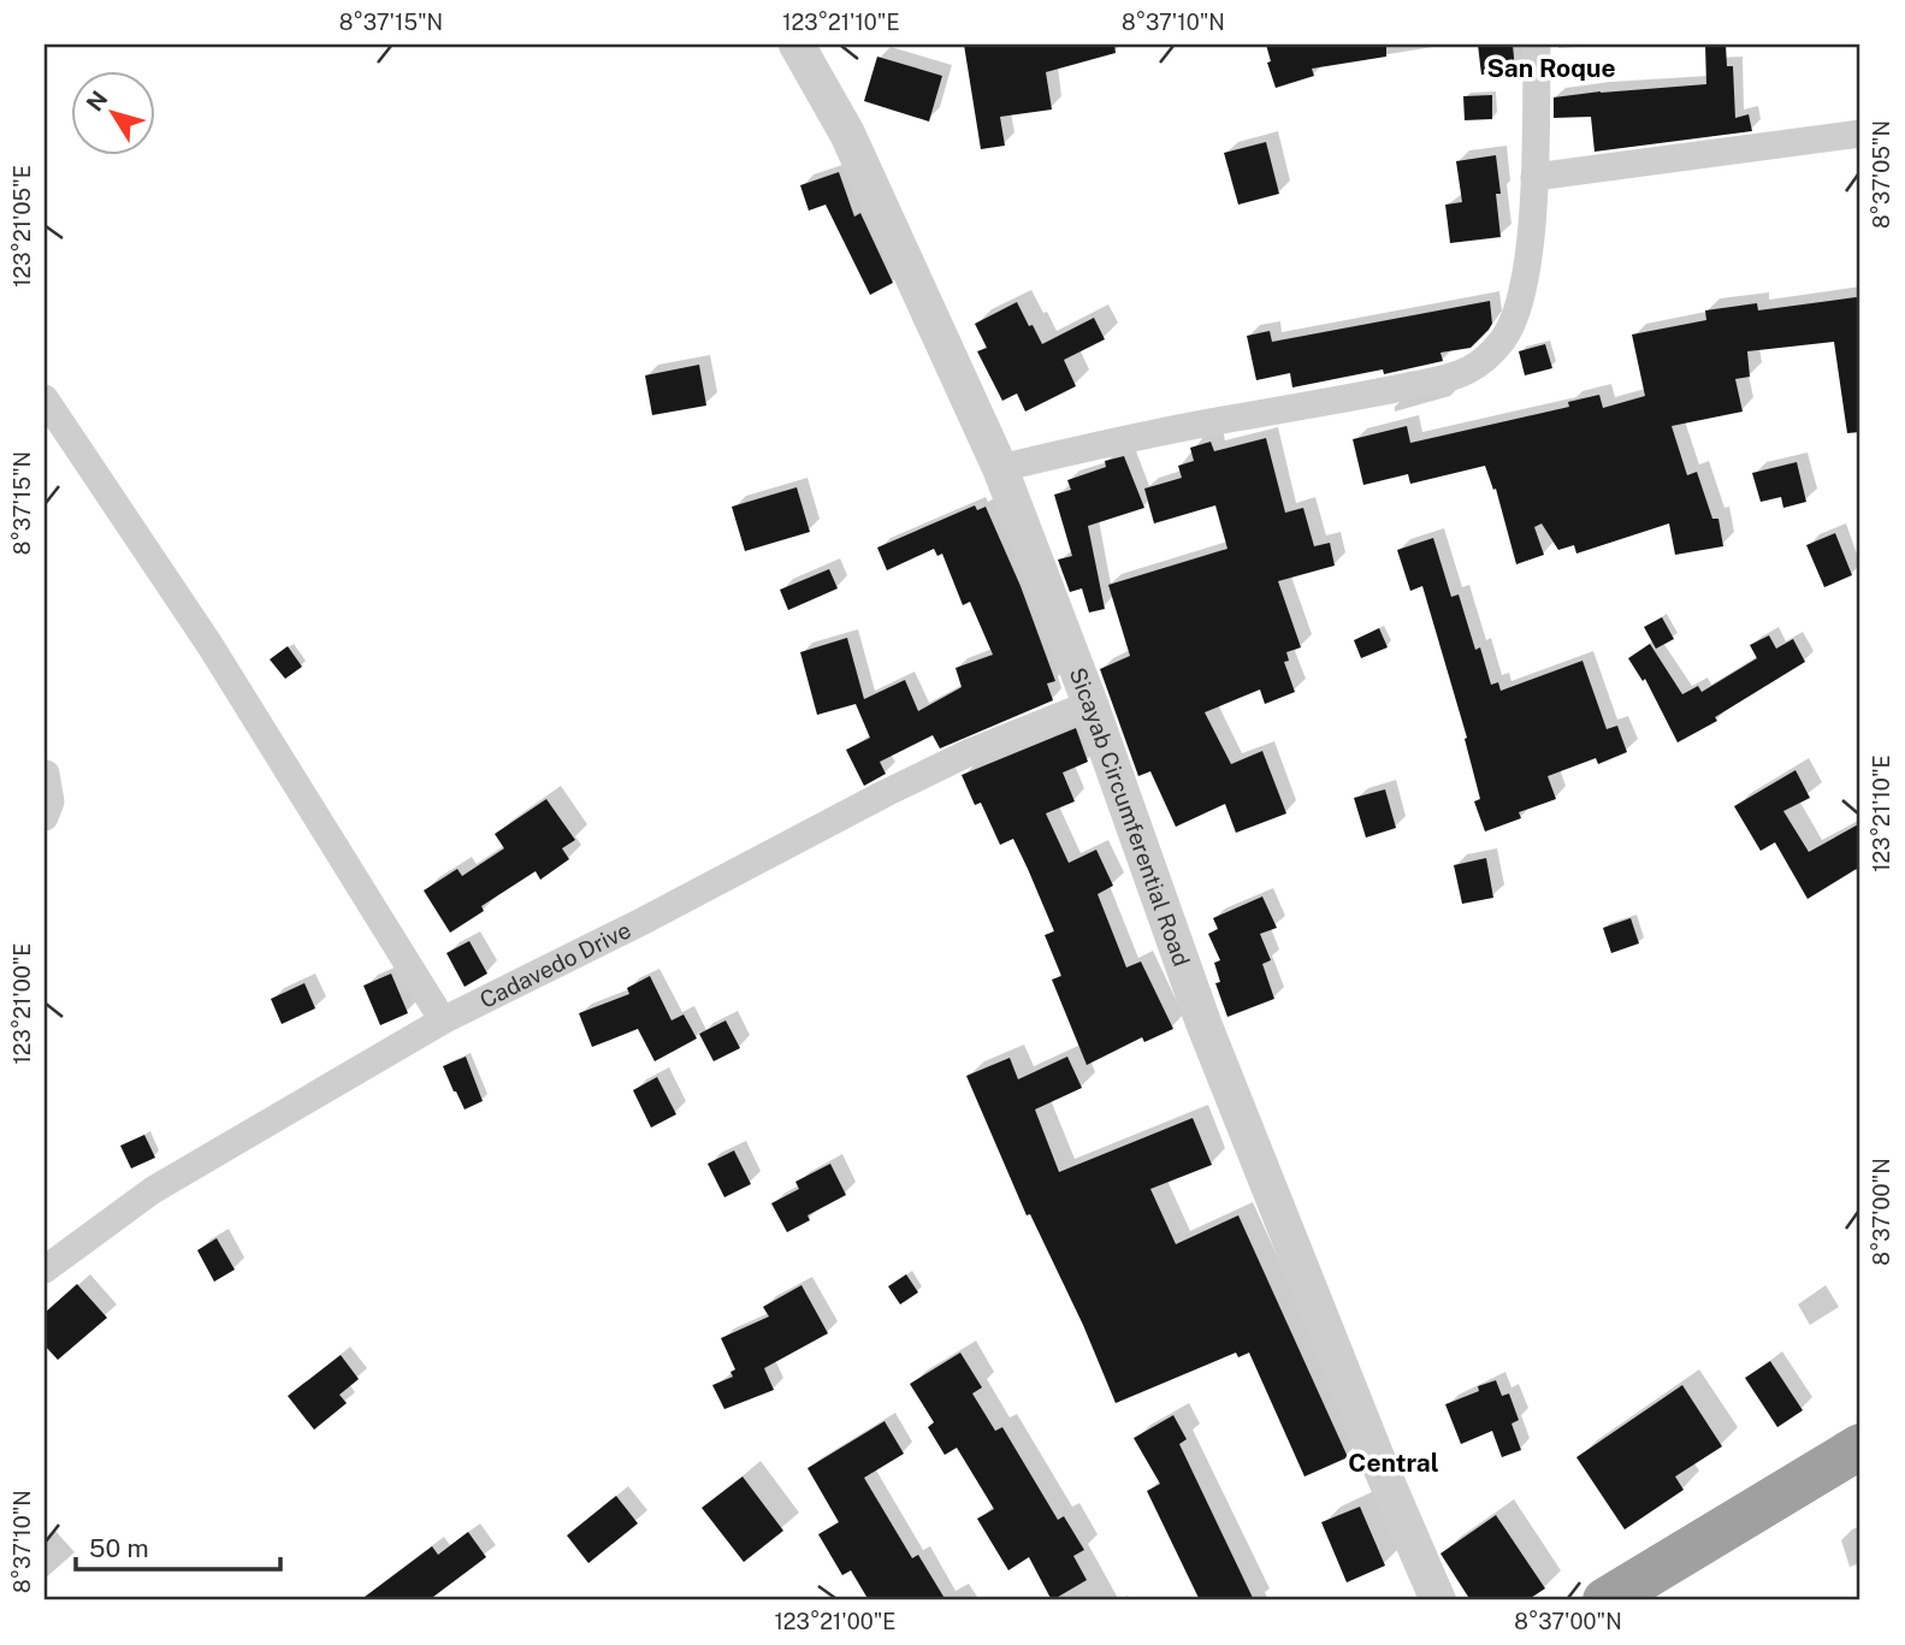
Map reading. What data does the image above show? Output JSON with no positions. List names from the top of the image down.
{
  "streets": {
    "street": ["Sicayab Circumferential Road", "Cadavedo Drive"]
  },
  "crossings": [
    ["Sicayab Circumferential Road", "Cadavedo Drive"]
  ],
  "districts": ["San Roque", "Central"],
  "scale_bar": "50 m",
  "north": "top left",
  "coordinates": [
    "8°37'15\"N",
    "123°21'10\"E",
    "8°37'10\"N",
    "8°37'05\"N",
    "123°21'05\"E",
    "123°21'00\"E",
    "8°37'00\"N"
  ]
}
